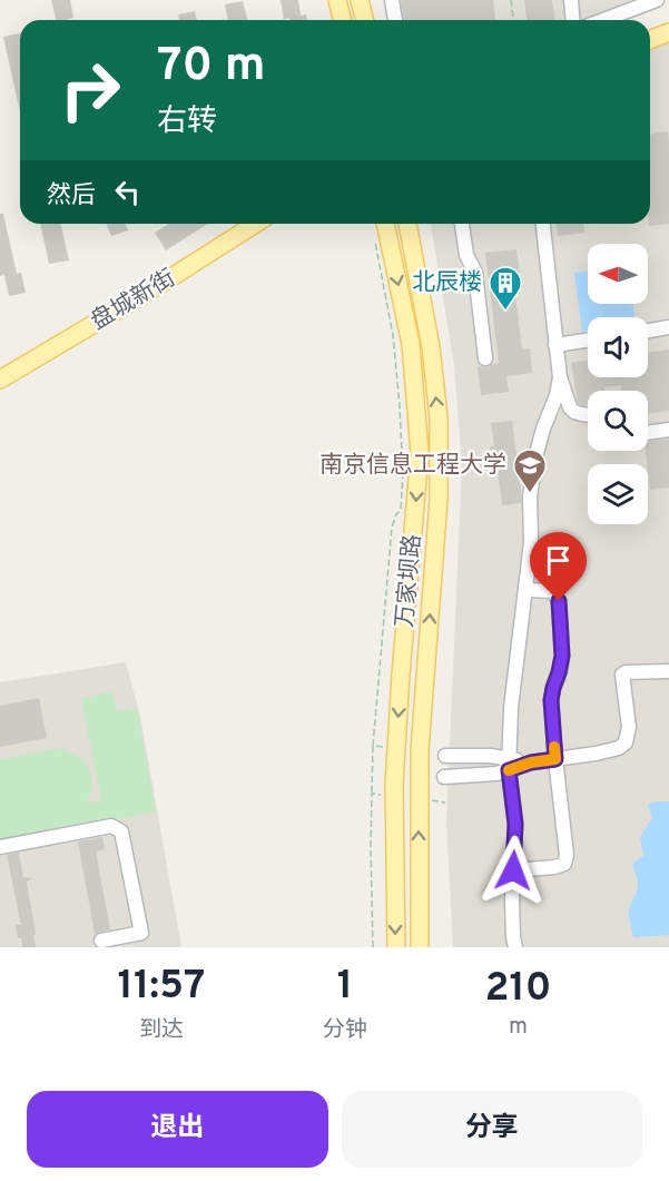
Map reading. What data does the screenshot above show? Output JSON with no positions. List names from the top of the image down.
{
  "streets": {
    "main road": ["盘城新街", "万家坝路"]
  },
  "places": {
    "building": ["北辰楼"],
    "school or university": ["南京信息工程大学"]
  },
  "north": "left",
  "page": {
    "turn": ["70 m", "右转"],
    "then": "然后",
    "eta": [
      "11:57",
      "到达",
      "1",
      "分钟",
      "210",
      "m"
    ],
    "buttons": ["退出", "分享"]
  }
}
